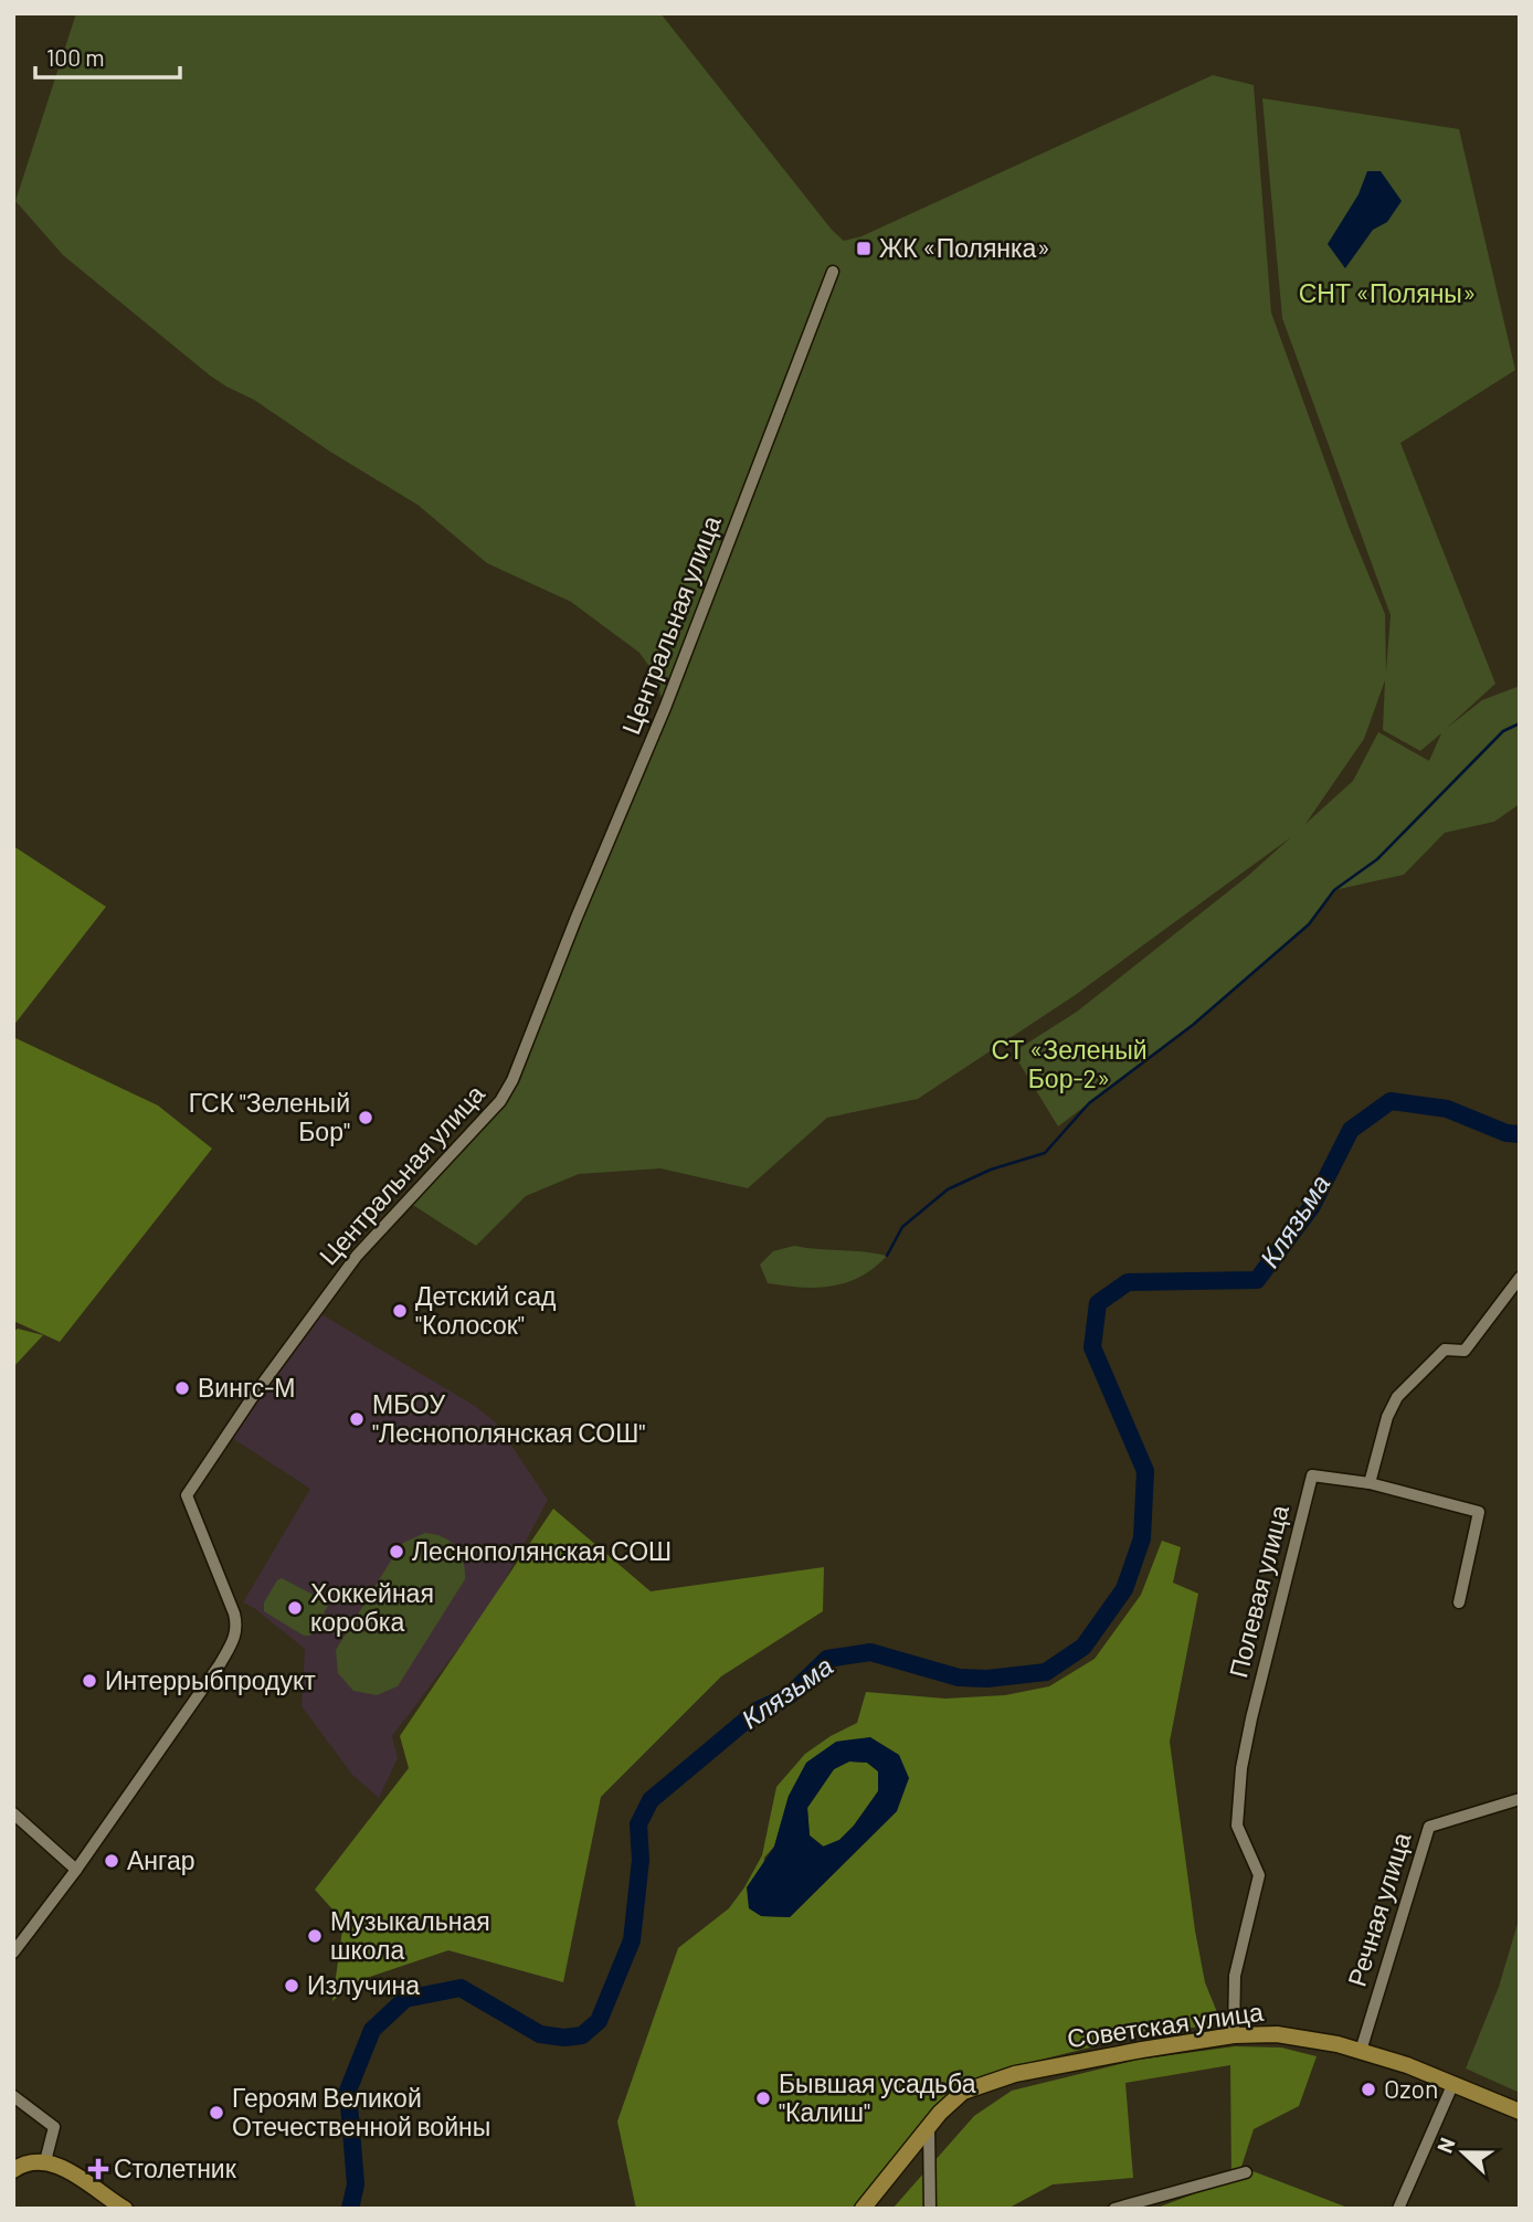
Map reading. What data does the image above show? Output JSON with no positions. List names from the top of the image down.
{
  "streets": {
    "main road": ["Советская улица"],
    "street": ["Центральная улица", "Полевая улица", "Речная улица"]
  },
  "crossings": [
    ["Полевая улица", "Советская улица"],
    ["Речная улица", "Советская улица"]
  ],
  "water": ["Клязьма"],
  "parks": ["СНТ «Поляны»", "СТ «Зеленый Бор-2»"],
  "places": {
    "transit": ["ЖК «Полянка»"],
    "other": [
      "ГСК \"Зеленый Бор\"",
      "Детский сад \"Колосок\"",
      "Вингс-М",
      "МБОУ \"Леснополянская СОШ\"",
      "Леснополянская СОШ",
      "Хоккейная коробка",
      "Интеррыбпродукт",
      "Ангар",
      "Музыкальная школа",
      "Излучина",
      "Ozon",
      "Бывшая усадьба \"Калиш\"",
      "Героям Великой Отечественной войны"
    ],
    "health": ["Столетник"]
  },
  "scale_bar": "100 m",
  "north": "left"
}
